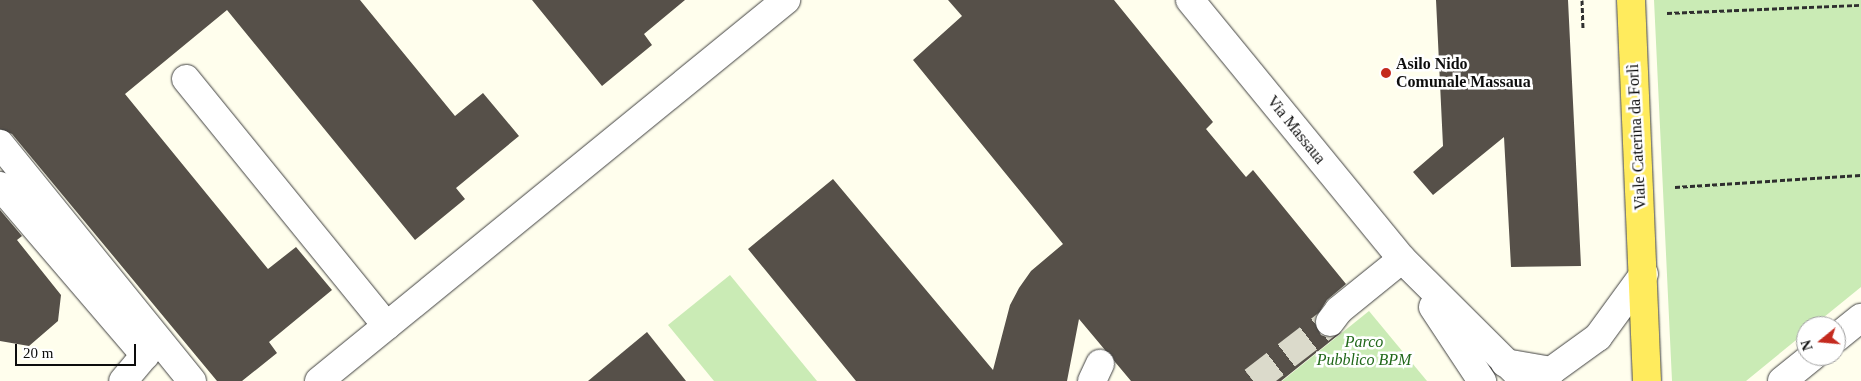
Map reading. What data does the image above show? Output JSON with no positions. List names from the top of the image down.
{
  "streets": {
    "main road": ["Viale Caterina da Forlì"],
    "street": ["Via Massaua"]
  },
  "parks": ["Parco Pubblico BPM"],
  "places": ["Asilo Nido Comunale Massaua"],
  "scale_bar": "20 m",
  "north": "left"
}
